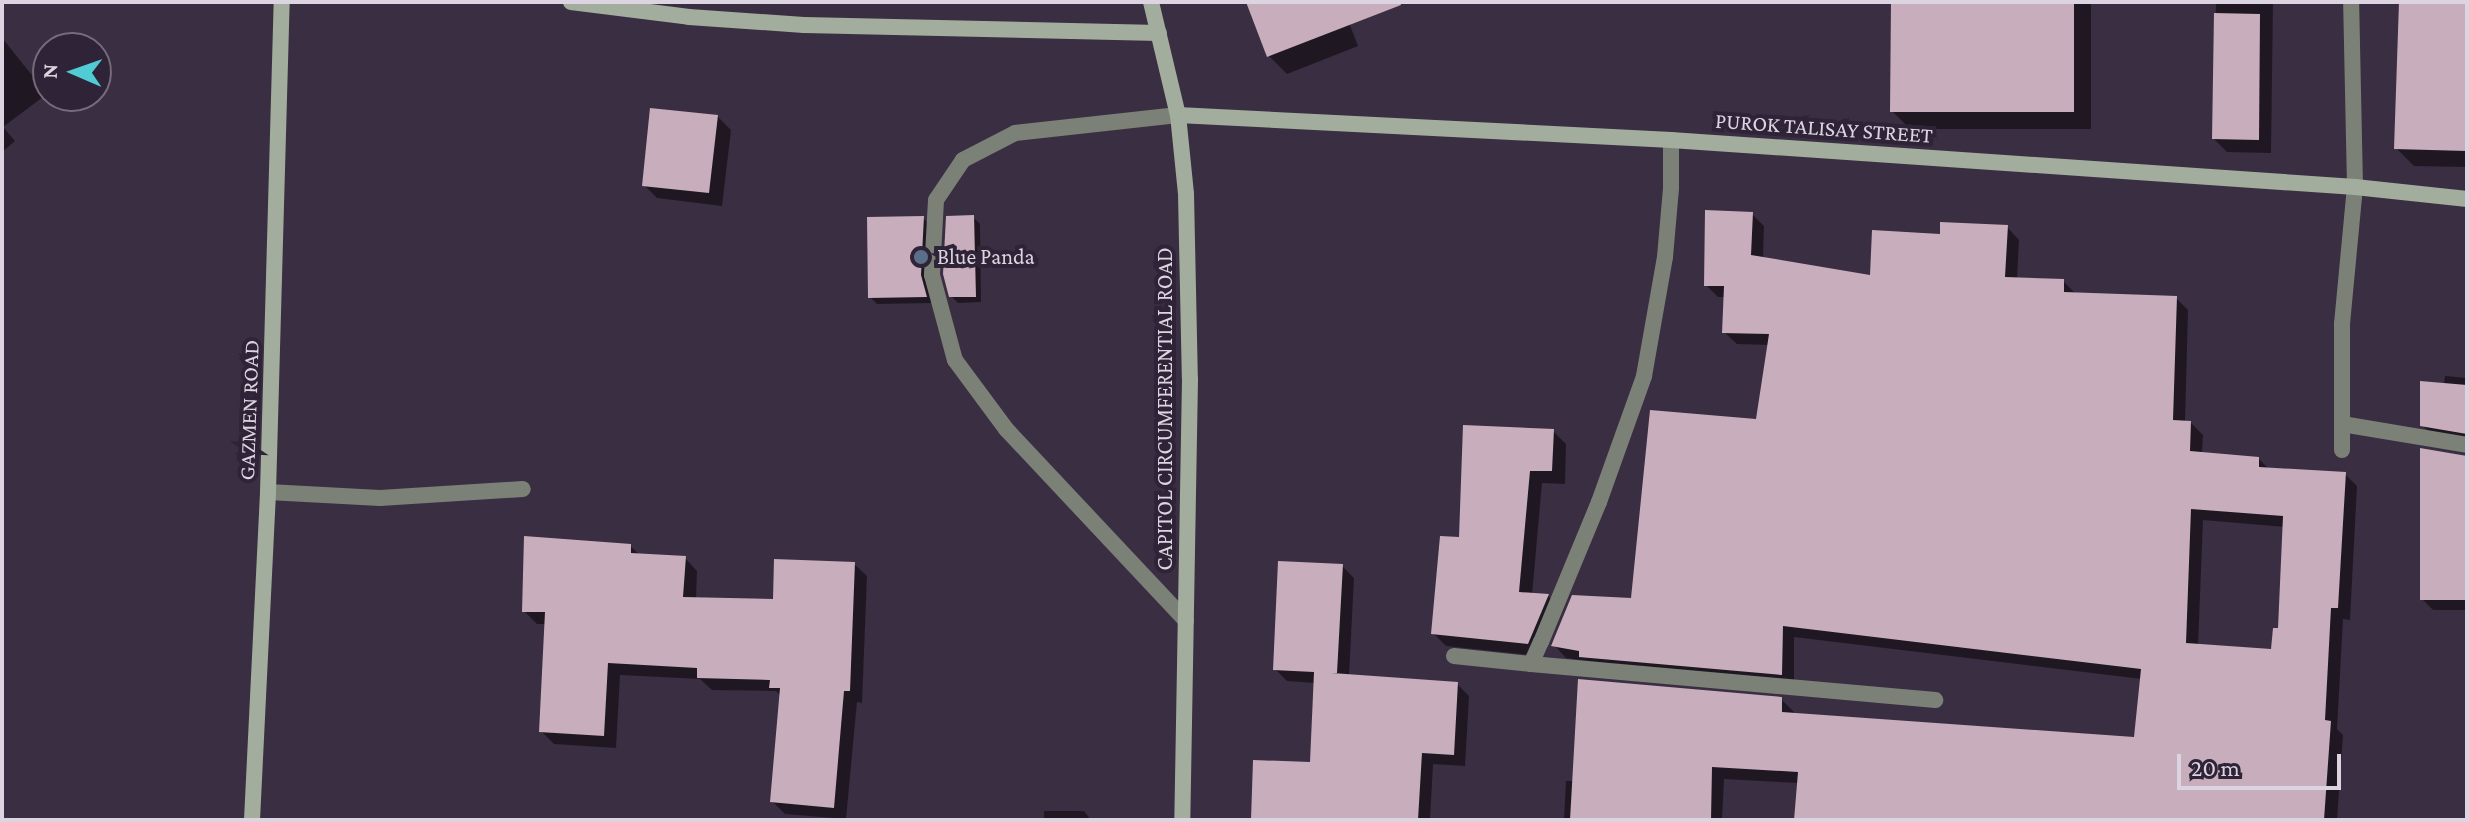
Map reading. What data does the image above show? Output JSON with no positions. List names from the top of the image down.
{
  "streets": {
    "street": ["PUROK TALISAY STREET", "CAPITOL CIRCUMFERENTIAL ROAD", "GAZMEN ROAD"]
  },
  "crossings": [
    ["PUROK TALISAY STREET", "CAPITOL CIRCUMFERENTIAL ROAD"]
  ],
  "places": ["Blue Panda"],
  "scale_bar": "20 m",
  "north": "left"
}
